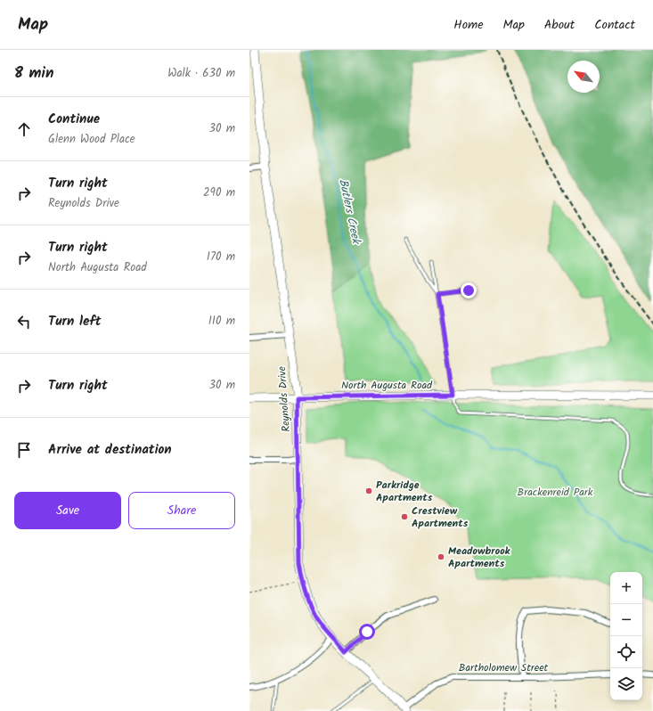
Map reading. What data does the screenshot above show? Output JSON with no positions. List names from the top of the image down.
{
  "streets": {
    "street": ["North Augusta Road", "Reynolds Drive", "Bartholomew Street"]
  },
  "crossings": [
    ["North Augusta Road", "Reynolds Drive"],
    ["Reynolds Drive", "Bartholomew Street"]
  ],
  "water": ["Butlers Creek"],
  "parks": ["Brackenreid Park"],
  "places": ["Parkridge Apartments", "Crestview Apartments", "Meadowbrook Apartments"],
  "north": "top left",
  "page": {
    "header": "Map",
    "nav": [
      "Home",
      "Map",
      "About",
      "Contact"
    ],
    "heading": ["8 min", "Walk · 630 m"],
    "list": [
      ["Continue", "Glenn Wood Place", "30 m"],
      ["Turn right", "Reynolds Drive", "290 m"],
      ["Turn right", "North Augusta Road", "170 m"],
      ["Turn left", "110 m"],
      ["Turn right", "30 m"],
      "Arrive at destination"
    ],
    "buttons": ["Save", "Share"],
    "map_buttons": ["+", "−"]
  }
}
